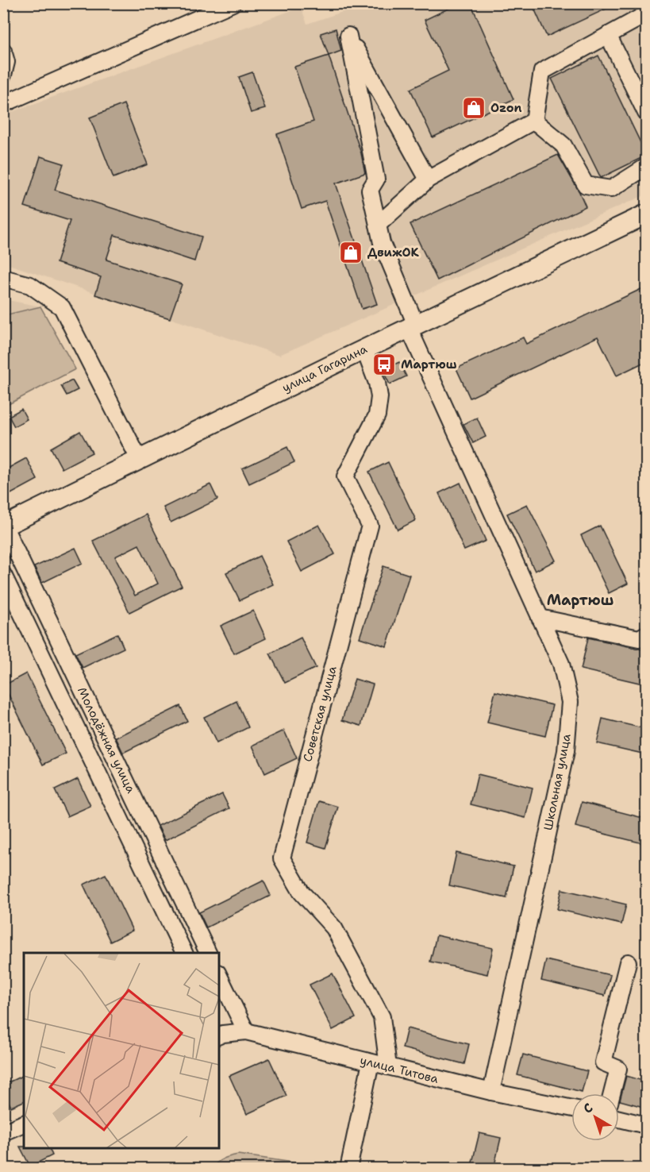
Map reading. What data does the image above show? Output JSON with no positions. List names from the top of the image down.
{
  "streets": {
    "main road": ["улица Гагарина"],
    "street": [
      "Советская улица",
      "Молодёжная улица",
      "Школьная улица",
      "улица Титова"
    ]
  },
  "crossings": [
    ["улица Гагарина", "Советская улица"],
    ["улица Гагарина", "Молодёжная улица"],
    ["улица Гагарина", "Школьная улица"],
    ["Советская улица", "улица Титова"],
    ["Школьная улица", "улица Титова"]
  ],
  "districts": ["Мартюш"],
  "places": {
    "shop": ["Ozon", "ДвижОК"],
    "bus stop": ["Мартюш"]
  },
  "north": "top left"
}
